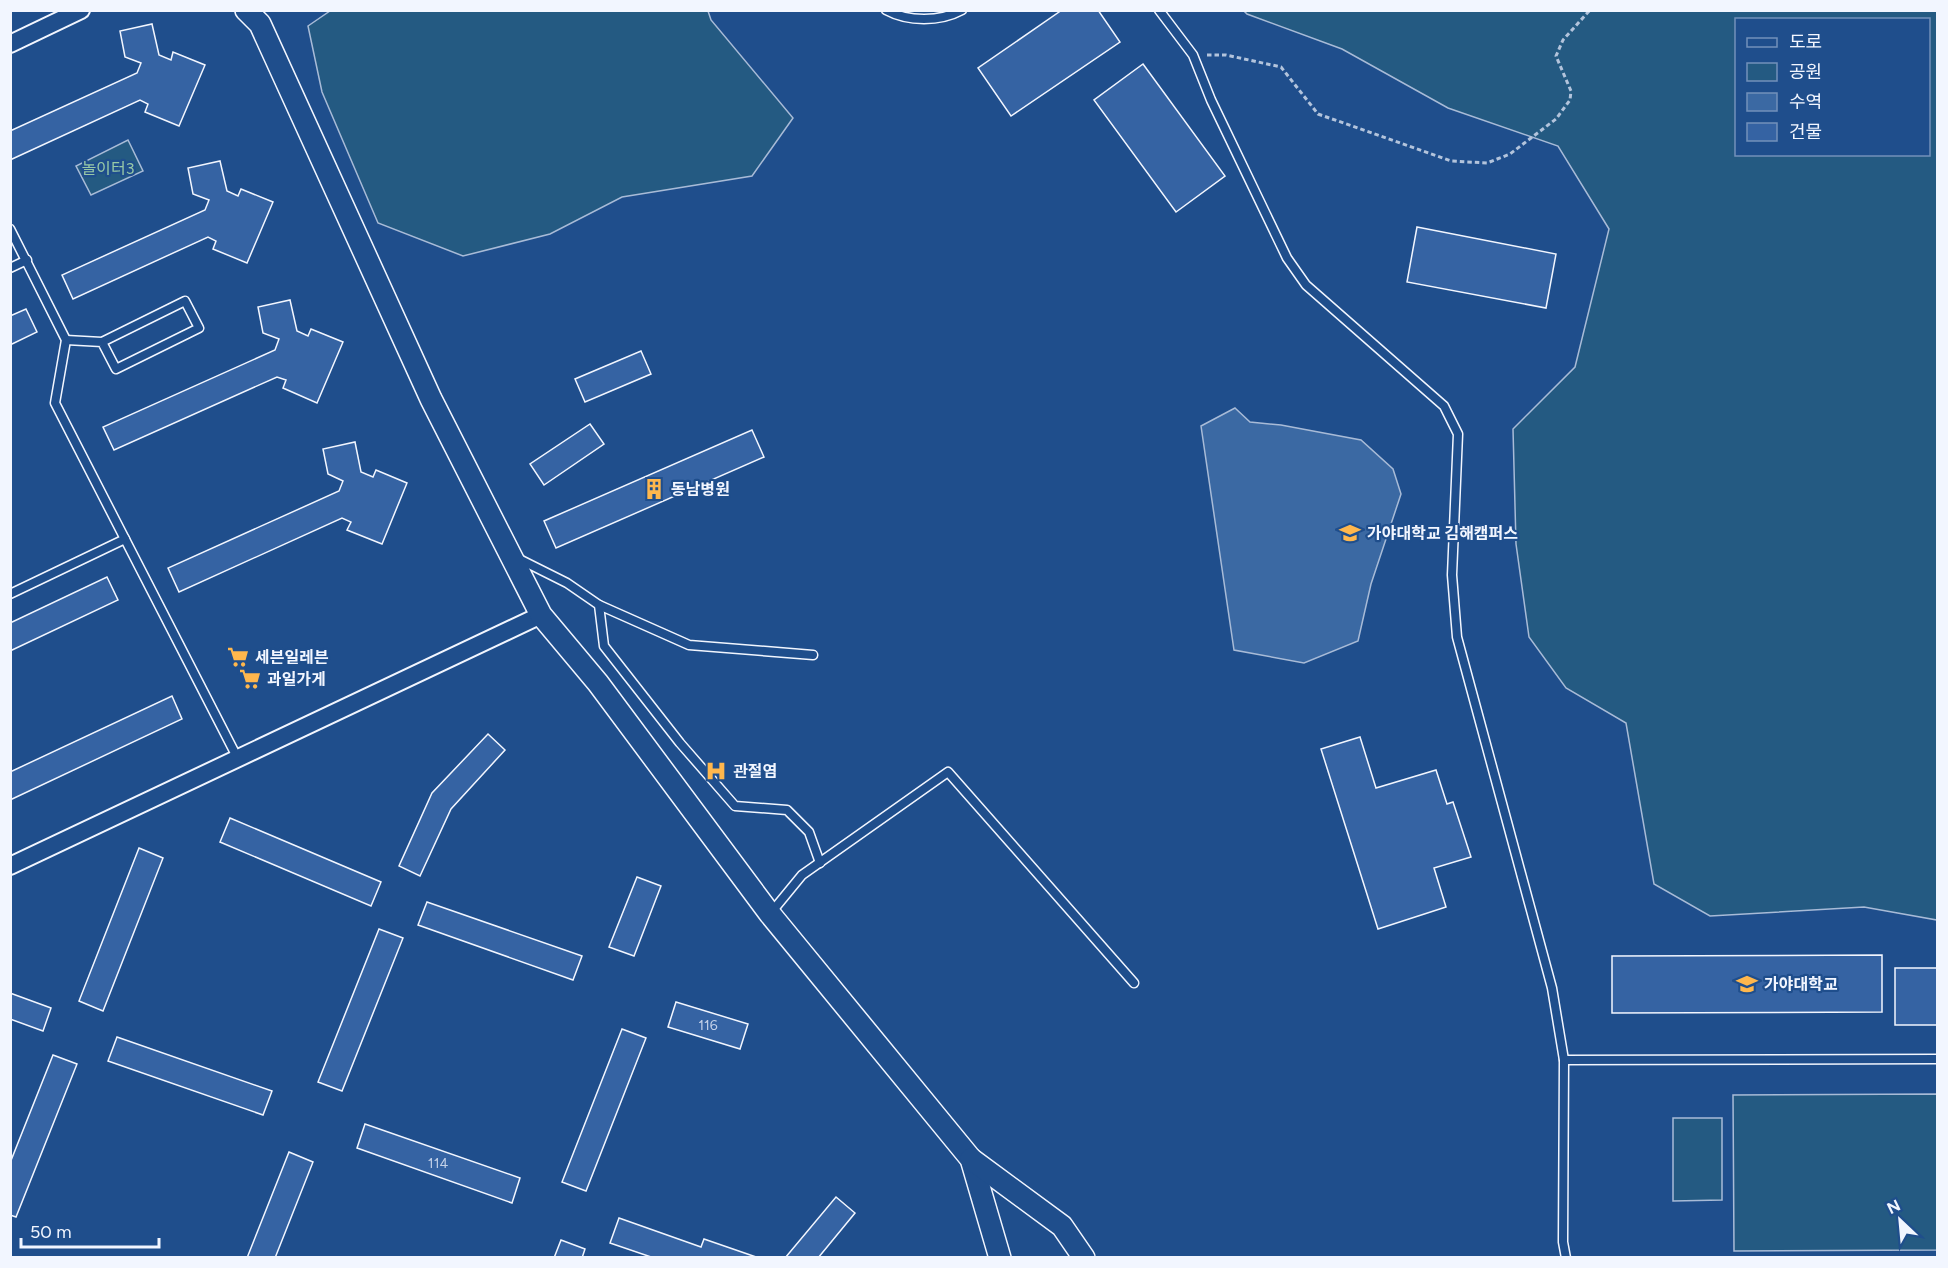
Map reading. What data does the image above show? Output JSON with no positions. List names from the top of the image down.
{
  "parks": ["놀이터3"],
  "places": {
    "building": ["동남병원"],
    "school or university": ["가야대학교 김해캠퍼스", "가야대학교"],
    "supermarket": ["세븐일레븐", "과일가게"],
    "hospital": ["관절염"]
  },
  "house_numbers": ["116", "114"],
  "legend": [
    "도로",
    "공원",
    "수역",
    "건물"
  ],
  "scale_bar": "50 m",
  "north": "top left"
}
